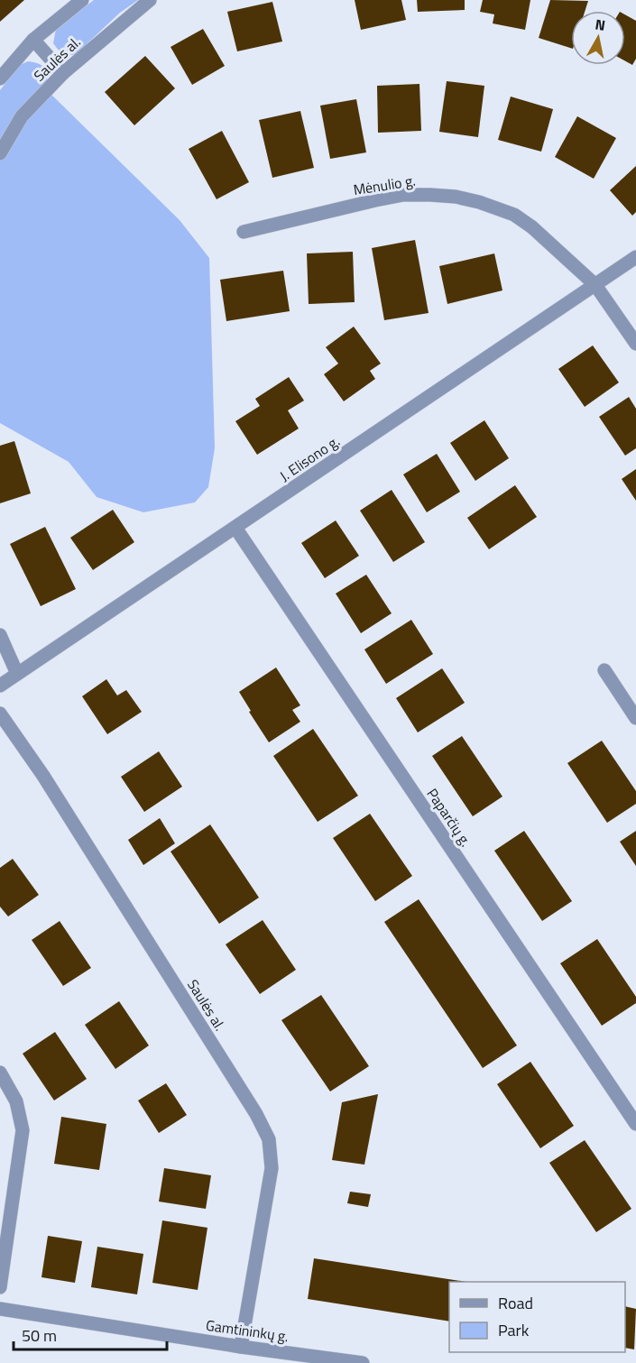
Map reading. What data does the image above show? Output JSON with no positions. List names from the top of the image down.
{
  "streets": {
    "street": [
      "Saulės al.",
      "Mėnulio g.",
      "J. Elisono g.",
      "Paparčių g.",
      "Gamtininkų g."
    ]
  },
  "crossings": [
    ["Saulės al.", "Gamtininkų g."],
    ["Mėnulio g.", "J. Elisono g."],
    ["J. Elisono g.", "Paparčių g."]
  ],
  "legend": ["Road", "Park"],
  "scale_bar": "50 m",
  "north": "top"
}
